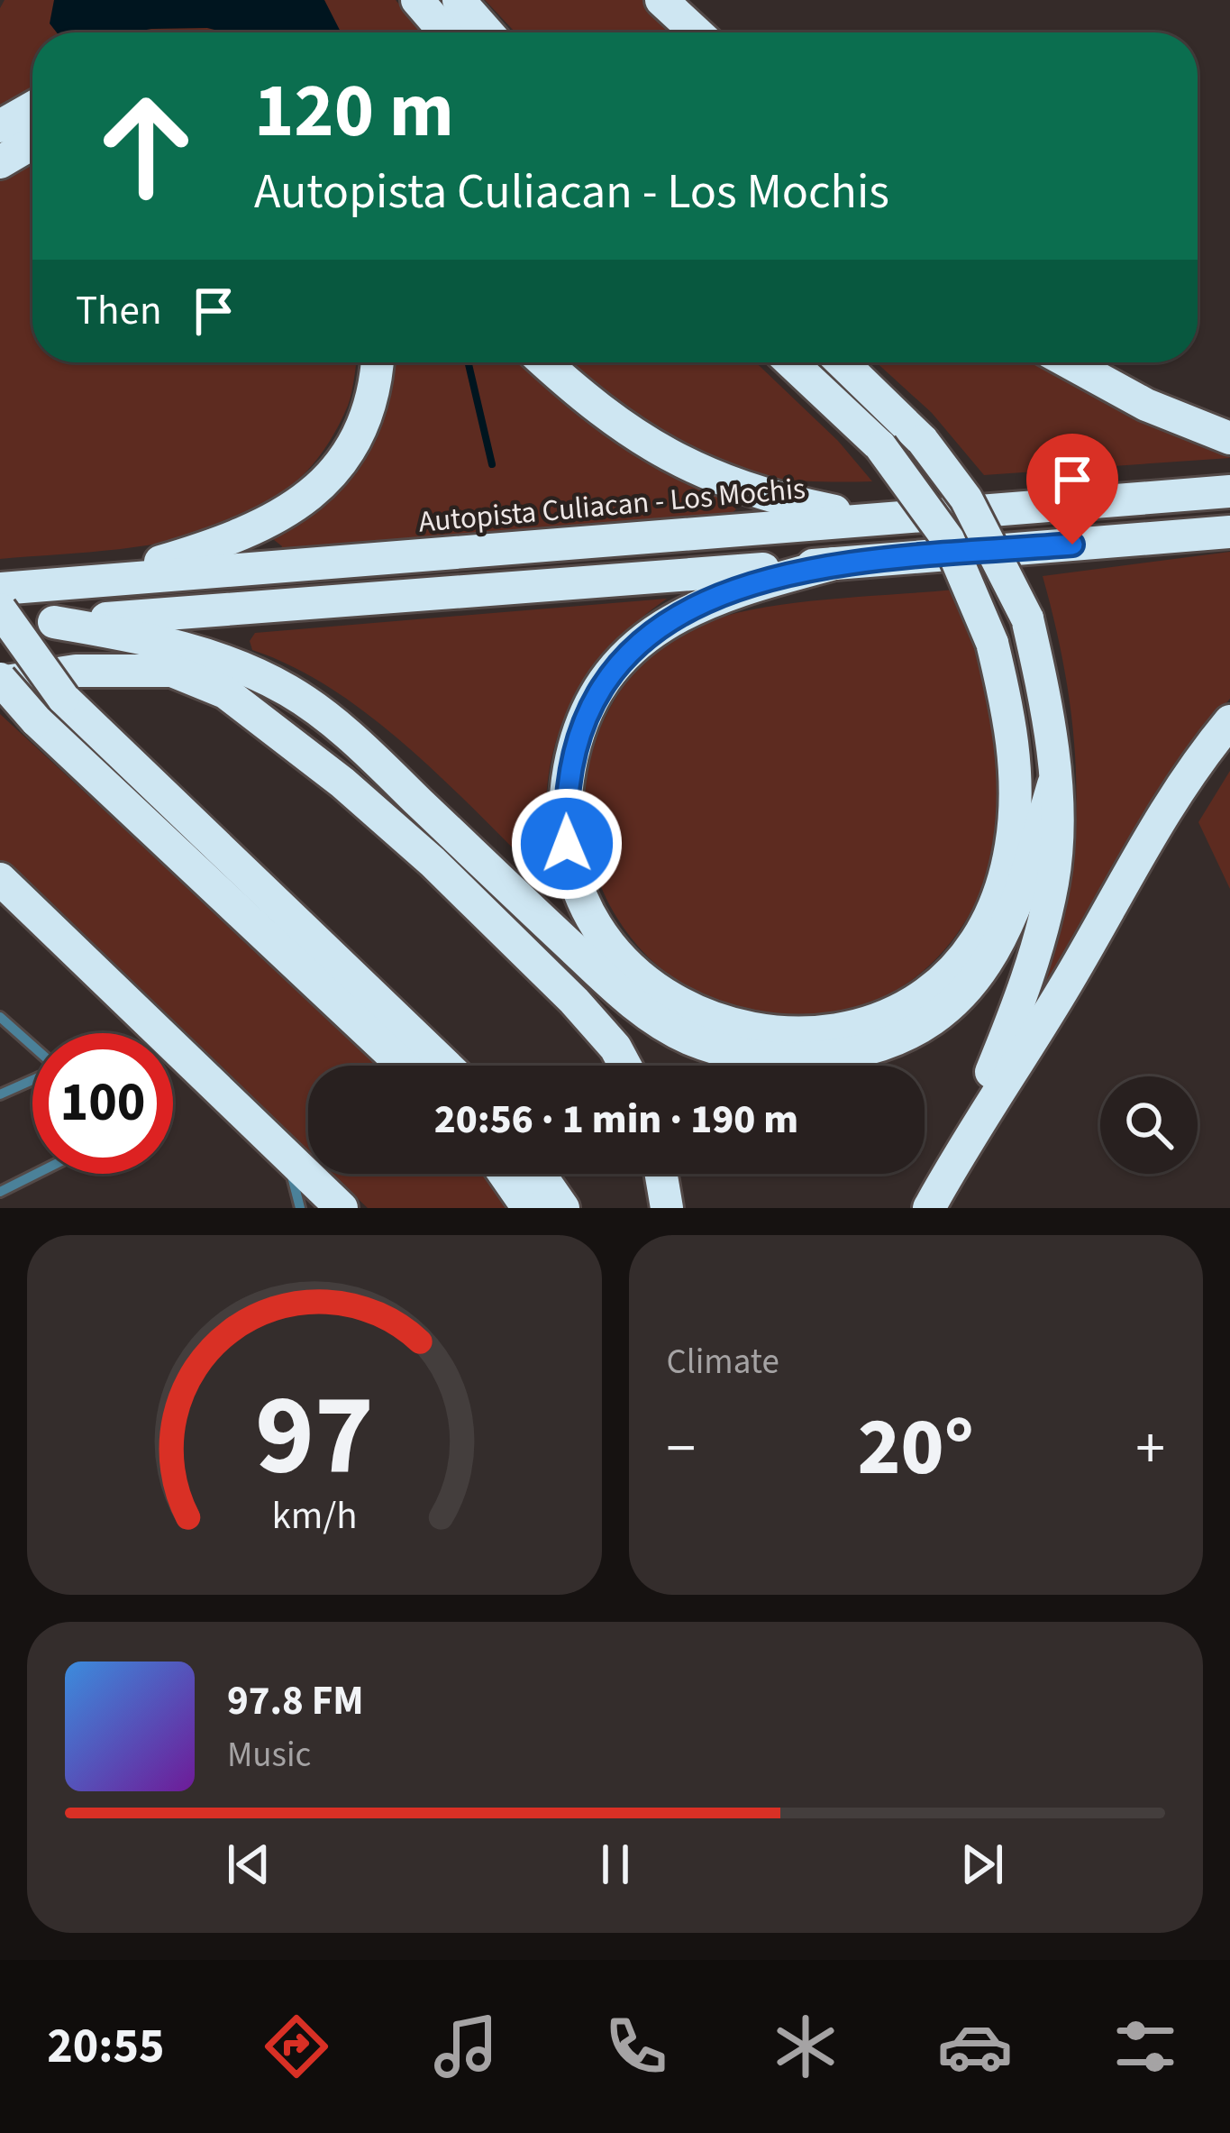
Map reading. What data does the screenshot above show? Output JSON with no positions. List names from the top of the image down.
{
  "streets": {
    "highway": ["Autopista Culiacan - Los Mochis"]
  },
  "page": {
    "turn": ["120 m", "Autopista Culiacan - Los Mochis"],
    "then": "Then",
    "limit": "100",
    "trip": "20:56 · 1 min · 190 m",
    "tile": "Climate",
    "heat": ["−", "20°", "+"],
    "song": ["97.8 FM", "Music"],
    "tabs": "20:55",
    "gauge": ["97", "km/h"]
  }
}
